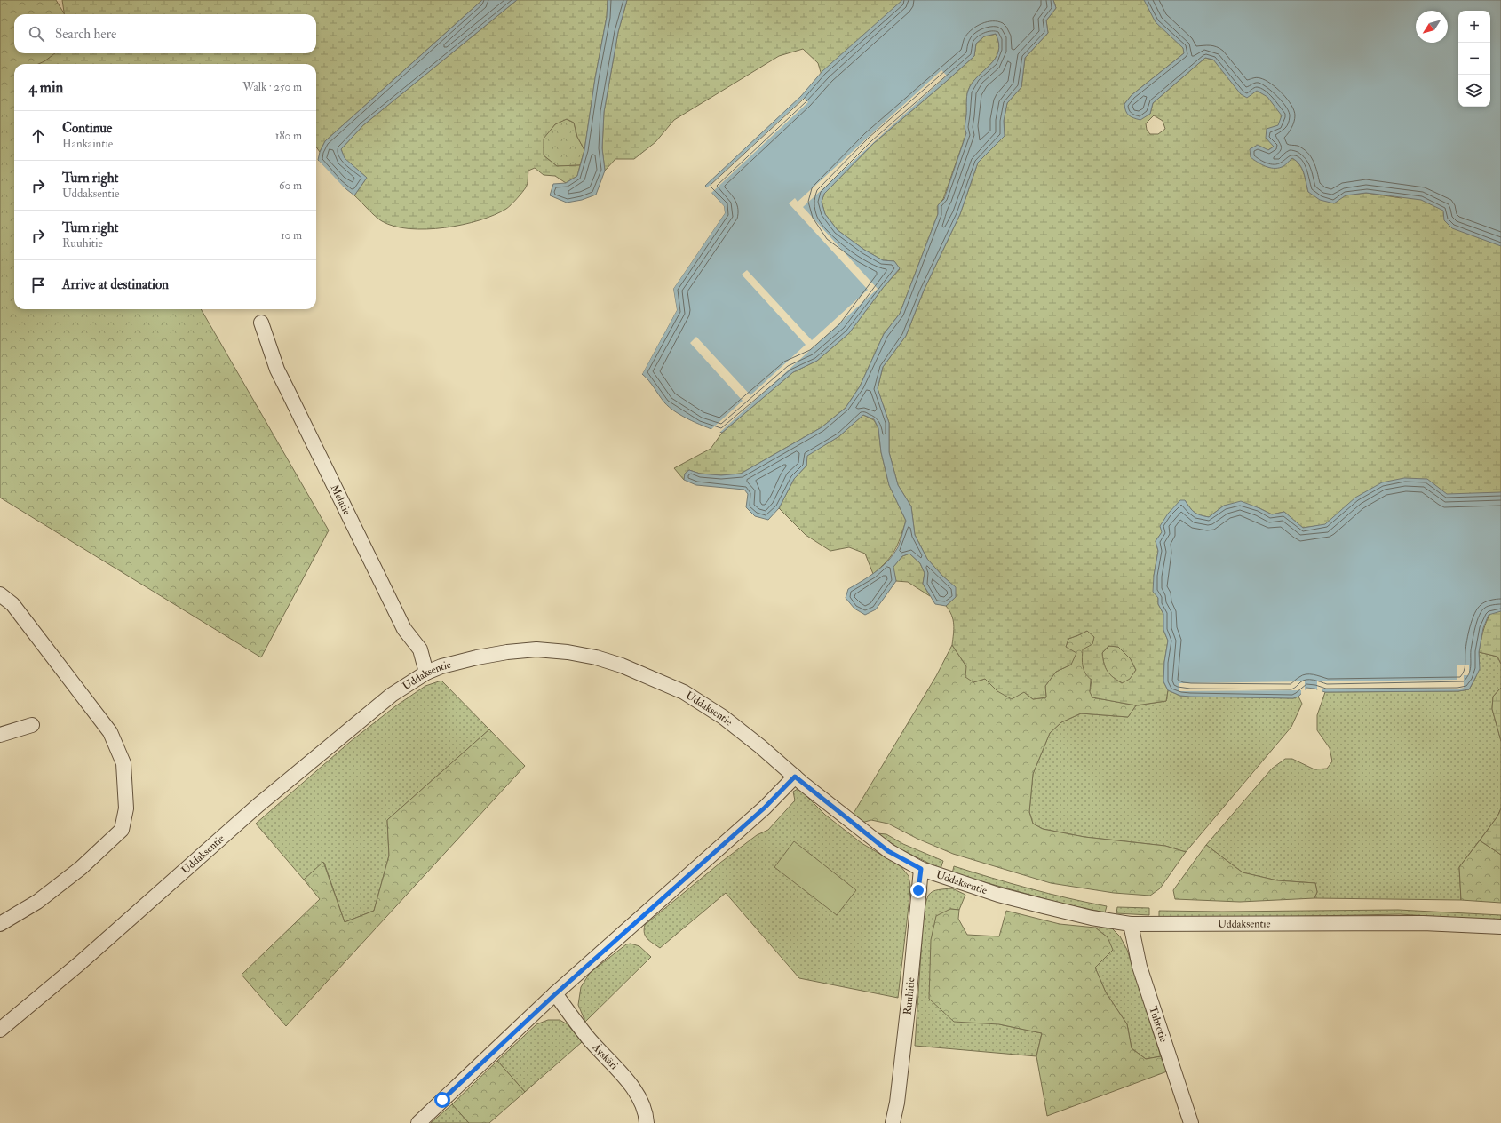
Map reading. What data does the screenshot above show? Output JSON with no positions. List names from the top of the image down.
{
  "streets": {
    "street": [
      "Melatie",
      "Uddaksentie",
      "Ruuhitie",
      "Tuhtotie",
      "Äyskäri"
    ]
  },
  "crossings": [
    ["Melatie", "Uddaksentie"],
    ["Uddaksentie", "Ruuhitie"],
    ["Uddaksentie", "Tuhtotie"]
  ],
  "north": "bottom left",
  "page": {
    "map_buttons": ["+", "−"],
    "search": "Search here",
    "heading": ["4 min", "Walk · 250 m"],
    "list": [
      ["Continue", "Hankaintie", "180 m"],
      ["Turn right", "Uddaksentie", "60 m"],
      ["Turn right", "Ruuhitie", "10 m"],
      "Arrive at destination"
    ]
  }
}
